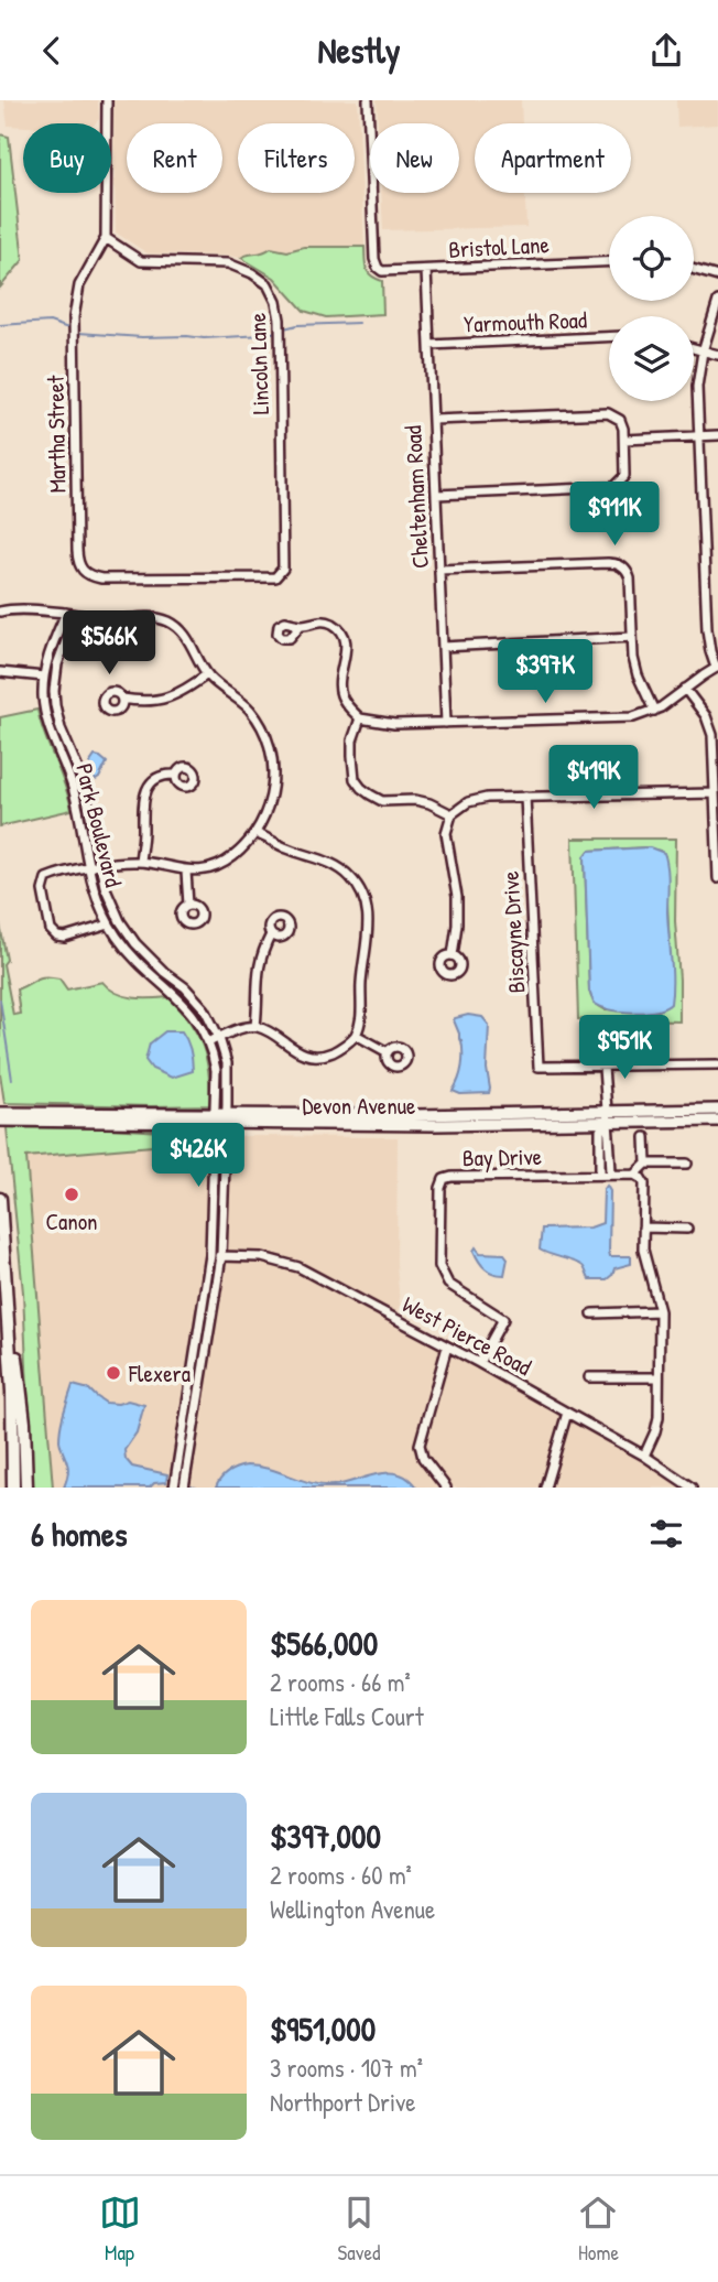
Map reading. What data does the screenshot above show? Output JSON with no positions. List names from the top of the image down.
{
  "streets": {
    "main road": ["Devon Avenue"],
    "street": [
      "Bristol Lane",
      "Yarmouth Road",
      "Lincoln Lane",
      "Martha Street",
      "Cheltenham Road",
      "Park Boulevard",
      "Biscayne Drive",
      "Bay Drive",
      "West Pierce Road"
    ]
  },
  "crossings": [
    ["Bristol Lane", "Cheltenham Road"],
    ["Yarmouth Road", "Cheltenham Road"],
    ["Lincoln Lane", "Martha Street"],
    ["Park Boulevard", "Devon Avenue"],
    ["Park Boulevard", "West Pierce Road"],
    ["Bay Drive", "West Pierce Road"]
  ],
  "places": ["Canon", "Flexera"],
  "page": {
    "header": "Nestly",
    "chip": [
      "Buy",
      "Rent",
      "Filters",
      "New",
      "Apartment"
    ],
    "price": [
      "$911K",
      "$566K",
      "$397K",
      "$419K",
      "$951K",
      "$426K"
    ],
    "heading": "6 homes",
    "list": [
      {
        "name": "$566,000",
        "note": "2 rooms · 66 m² · Little Falls Court"
      },
      {
        "name": "$397,000",
        "note": "2 rooms · 60 m² · Wellington Avenue"
      },
      {
        "name": "$951,000",
        "note": "3 rooms · 107 m² · Northport Drive"
      }
    ],
    "tabs": ["Map", "Saved", "Home"]
  }
}
